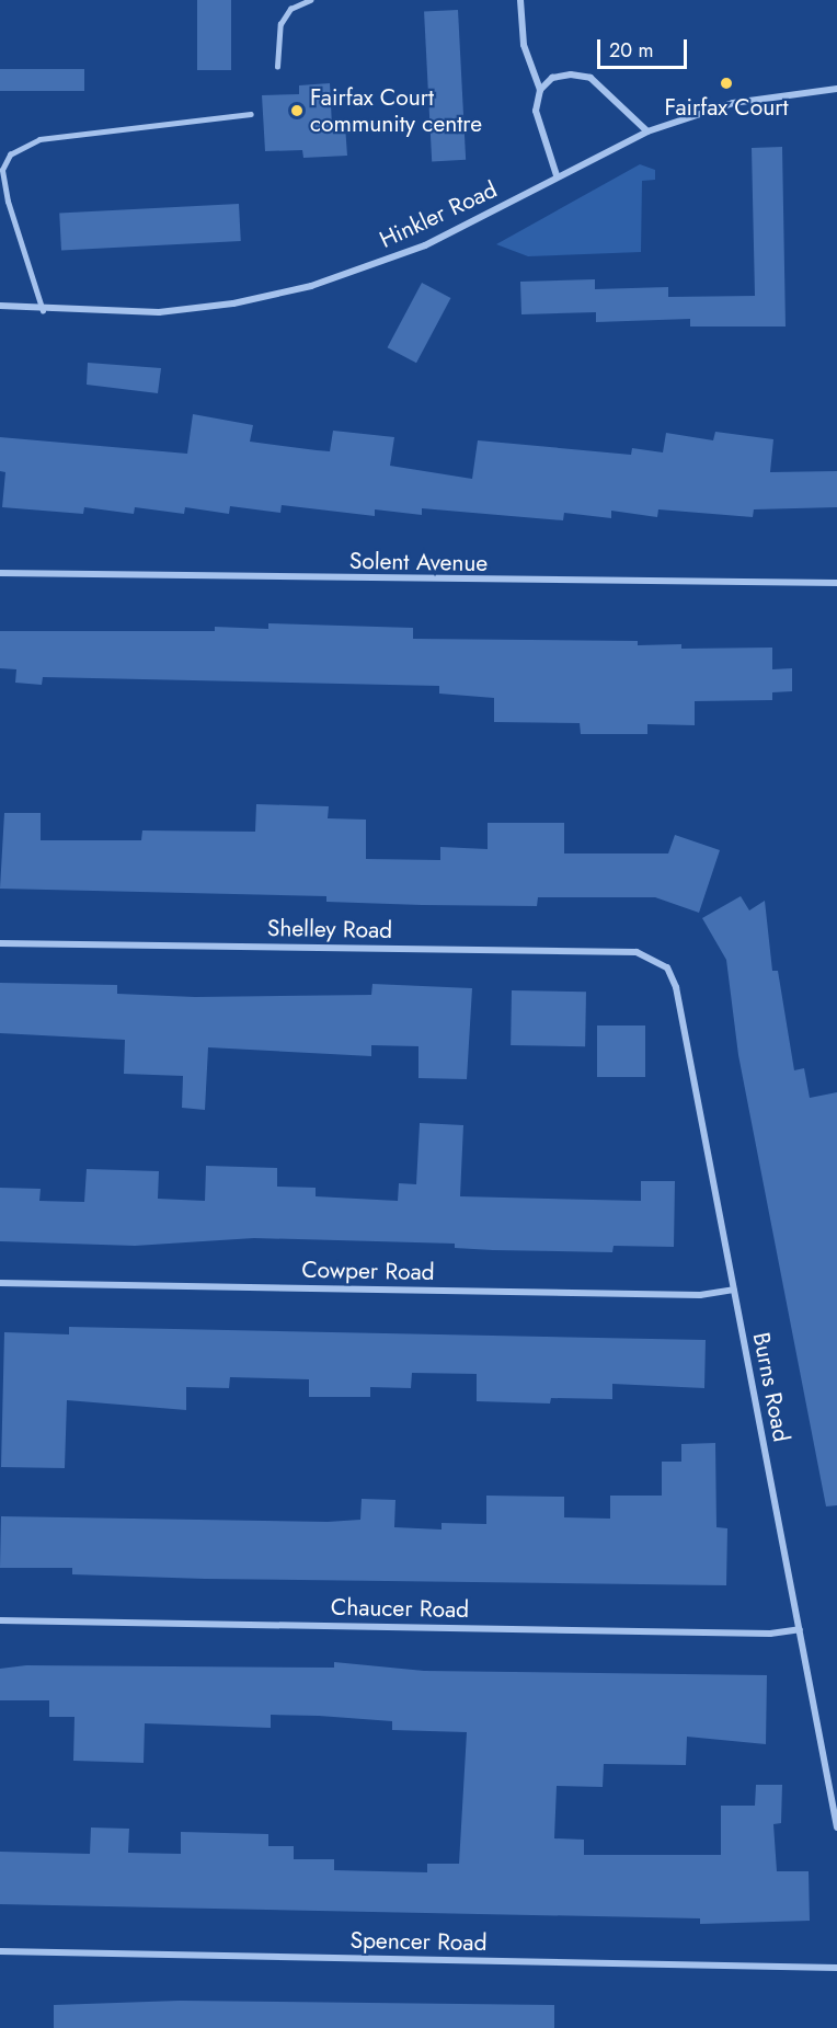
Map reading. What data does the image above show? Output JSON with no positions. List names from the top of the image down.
{
  "streets": {
    "street": [
      "Hinkler Road",
      "Solent Avenue",
      "Shelley Road",
      "Cowper Road",
      "Burns Road",
      "Chaucer Road",
      "Spencer Road"
    ]
  },
  "crossings": [
    ["Shelley Road", "Burns Road"],
    ["Cowper Road", "Burns Road"],
    ["Burns Road", "Chaucer Road"]
  ],
  "places": ["Fairfax Court", "Fairfax Court community centre"],
  "scale_bar": "20 m"
}
